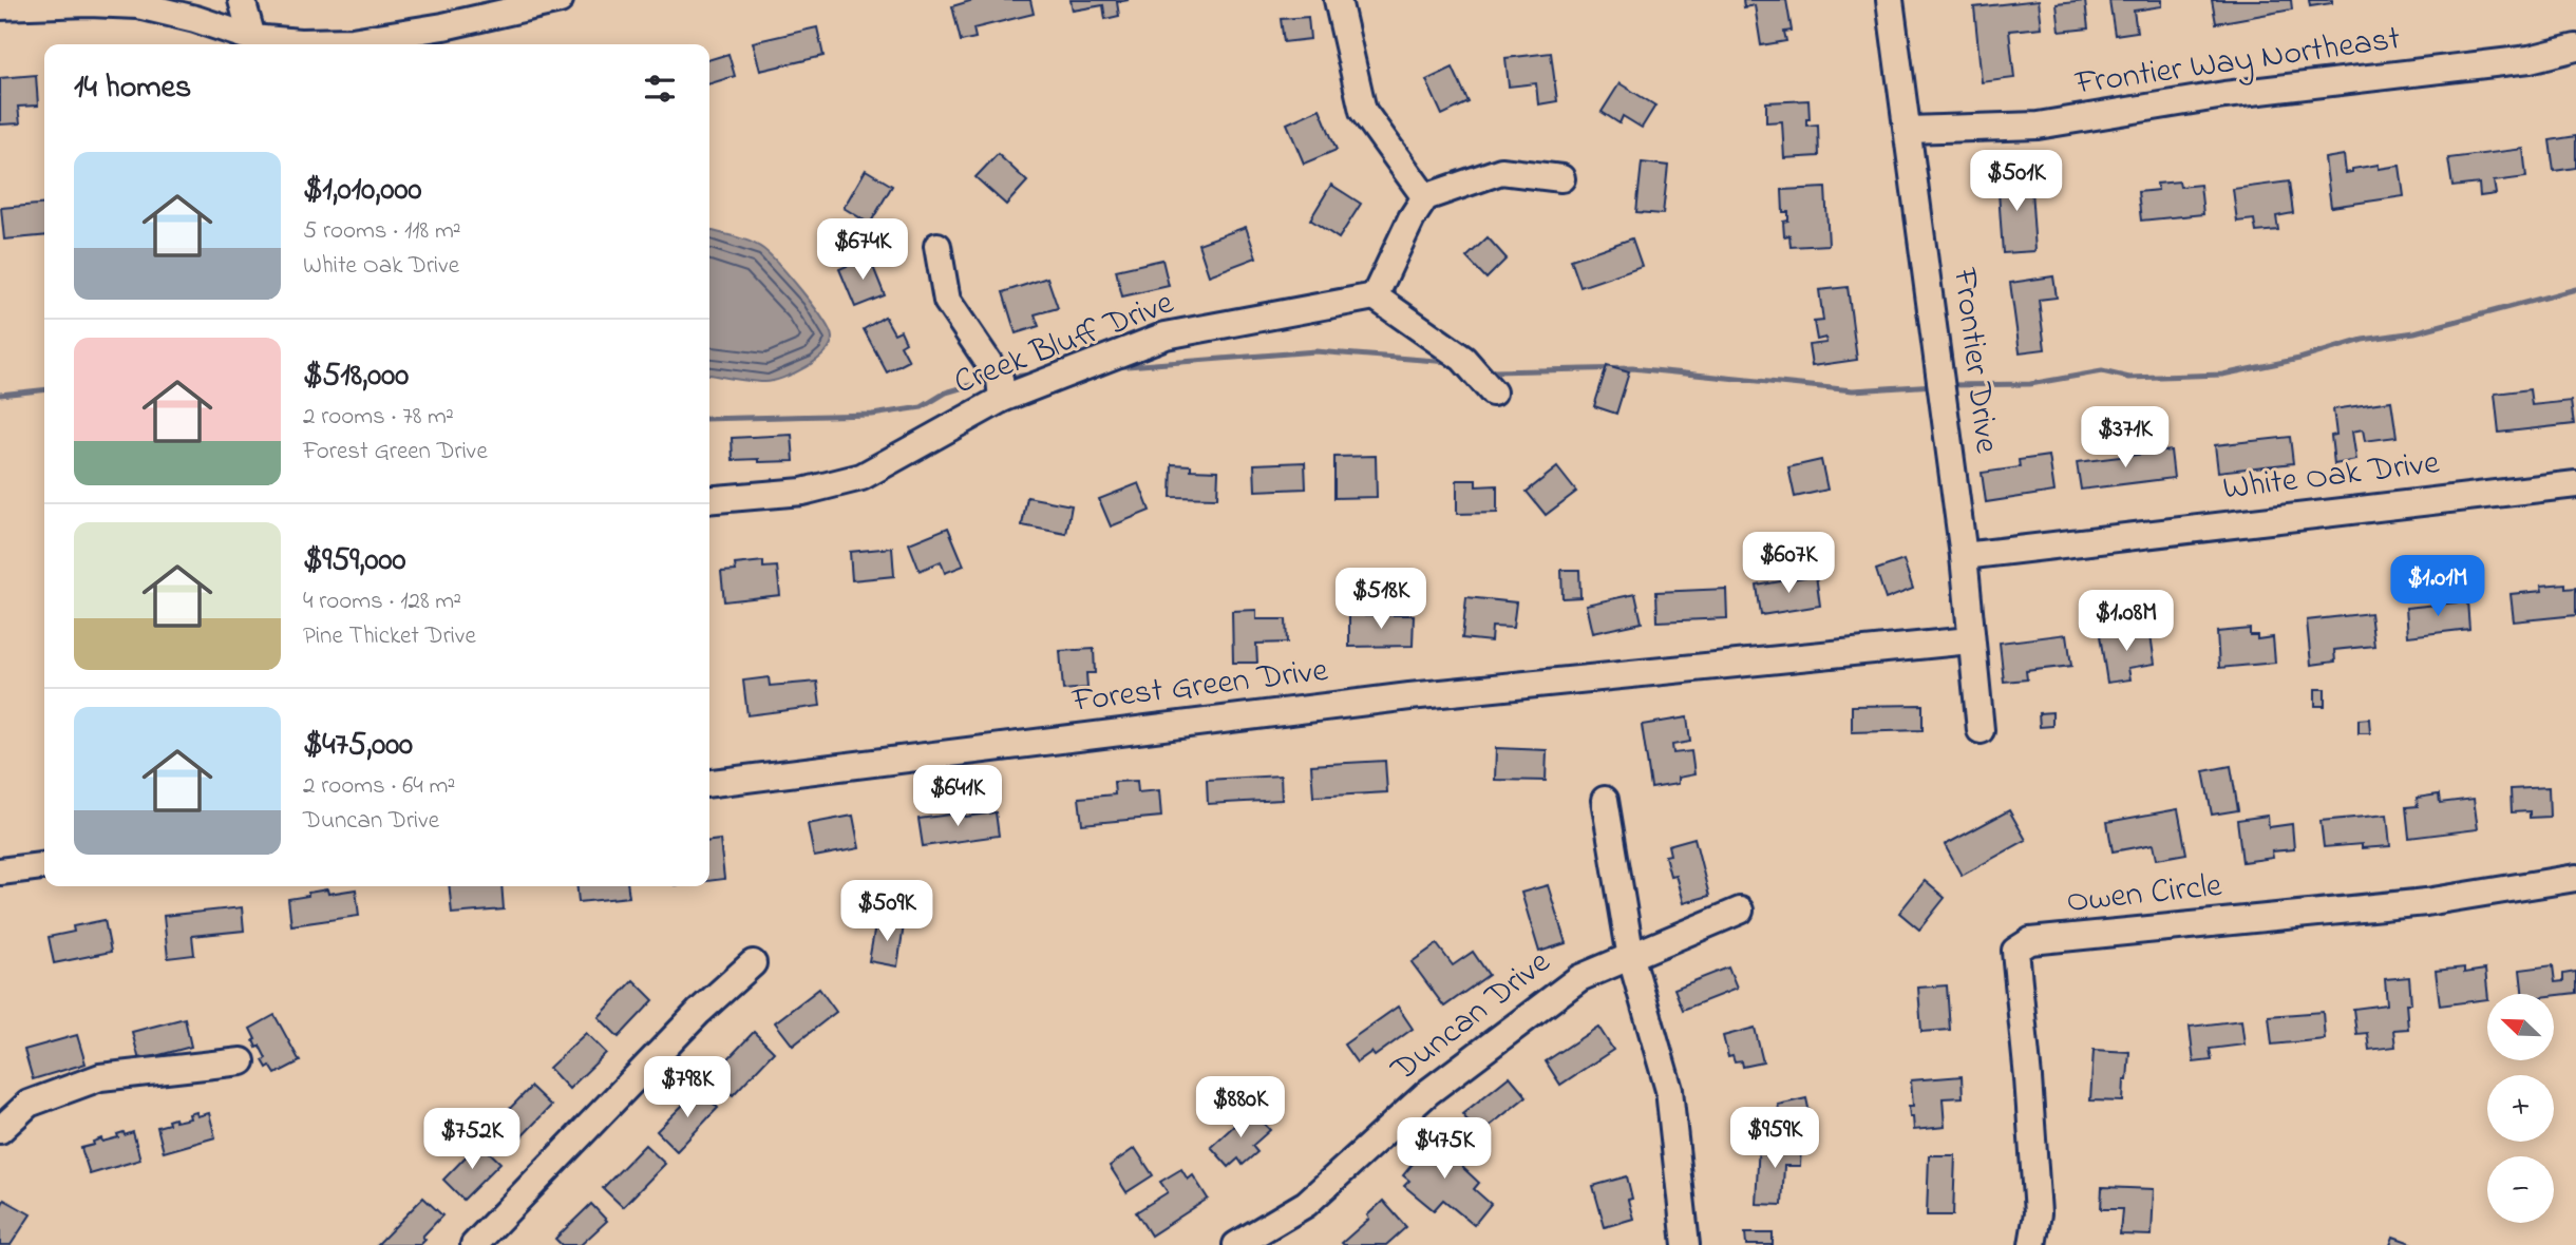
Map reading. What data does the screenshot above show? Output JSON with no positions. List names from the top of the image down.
{
  "streets": {
    "street": [
      "Frontier Way Northeast",
      "Creek Bluff Drive",
      "Frontier Drive",
      "White Oak Drive",
      "Forest Green Drive",
      "Owen Circle",
      "Duncan Drive"
    ]
  },
  "crossings": [
    ["Frontier Way Northeast", "Frontier Drive"],
    ["Frontier Drive", "White Oak Drive"],
    ["Frontier Drive", "Forest Green Drive"]
  ],
  "north": "top left",
  "page": {
    "heading": "14 homes",
    "list": [
      {
        "name": "$1,010,000",
        "note": "5 rooms · 118 m² · White Oak Drive"
      },
      {
        "name": "$518,000",
        "note": "2 rooms · 78 m² · Forest Green Drive"
      },
      {
        "name": "$959,000",
        "note": "4 rooms · 128 m² · Pine Thicket Drive"
      },
      {
        "name": "$475,000",
        "note": "2 rooms · 64 m² · Duncan Drive"
      }
    ],
    "price": [
      "$501K",
      "$674K",
      "$371K",
      "$607K",
      "$1.01M",
      "$518K",
      "$1.08M",
      "$641K",
      "$509K",
      "$798K",
      "$880K",
      "$959K",
      "$752K",
      "$475K"
    ],
    "map_buttons": ["+", "−"]
  }
}
